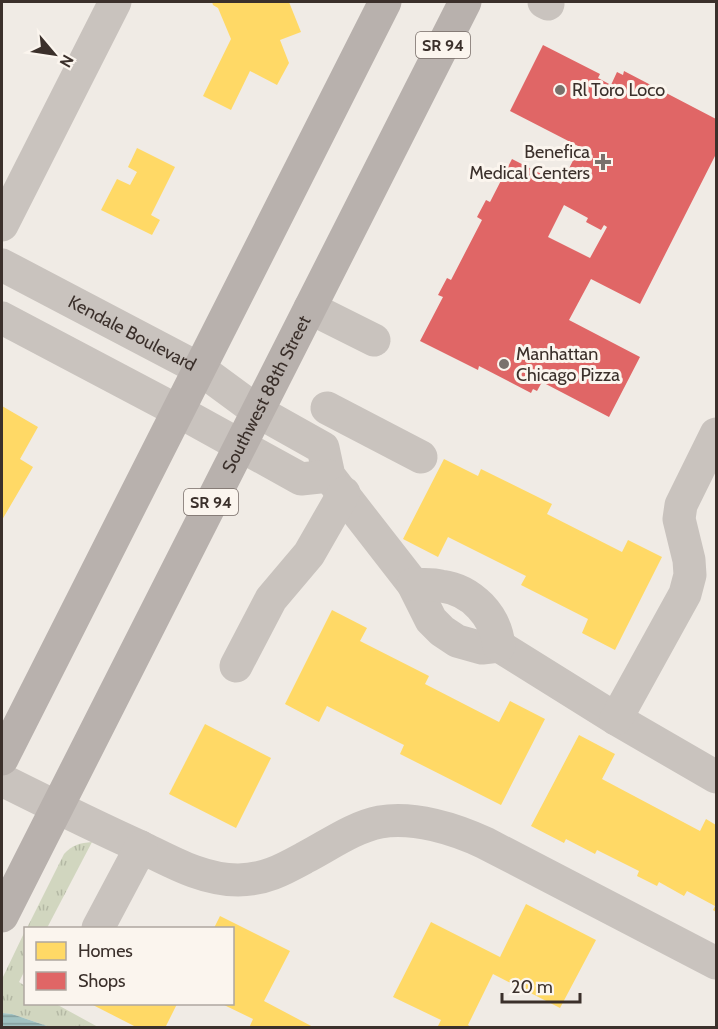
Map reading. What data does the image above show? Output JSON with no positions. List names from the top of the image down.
{
  "streets": {
    "main road": ["SR 94", "Southwest 88th Street"],
    "street": ["Kendale Boulevard"]
  },
  "crossings": [
    ["Kendale Boulevard", "Southwest 88th Street"]
  ],
  "places": {
    "other": ["Rl Toro Loco", "Manhattan Chicago Pizza"],
    "health": ["Benefica Medical Centers"]
  },
  "legend": ["Homes", "Shops"],
  "scale_bar": "20 m",
  "north": "bottom right"
}
